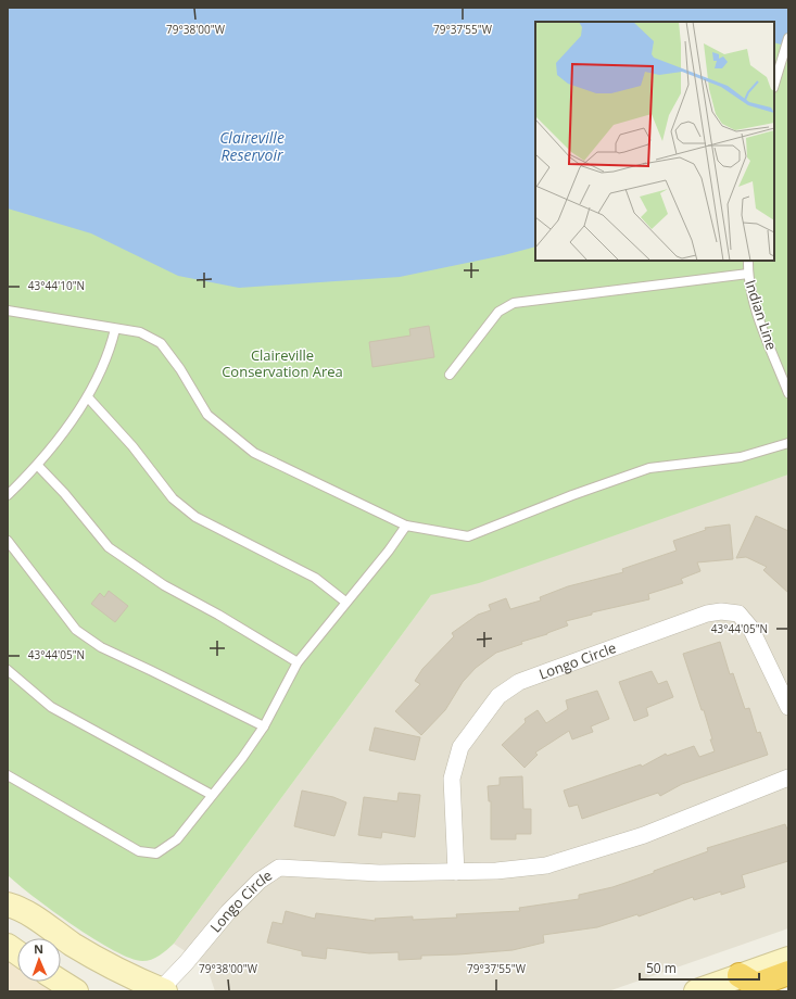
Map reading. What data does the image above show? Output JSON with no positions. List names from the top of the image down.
{
  "streets": {
    "street": ["Longo Circle"],
    "lane": ["Indian Line"]
  },
  "water": ["Claireville Reservoir"],
  "parks": ["Claireville Conservation Area"],
  "scale_bar": "50 m",
  "north": "top",
  "coordinates": [
    "79°38'00\"W",
    "79°37'55\"W",
    "43°44'10\"N",
    "43°44'05\"N"
  ]
}
